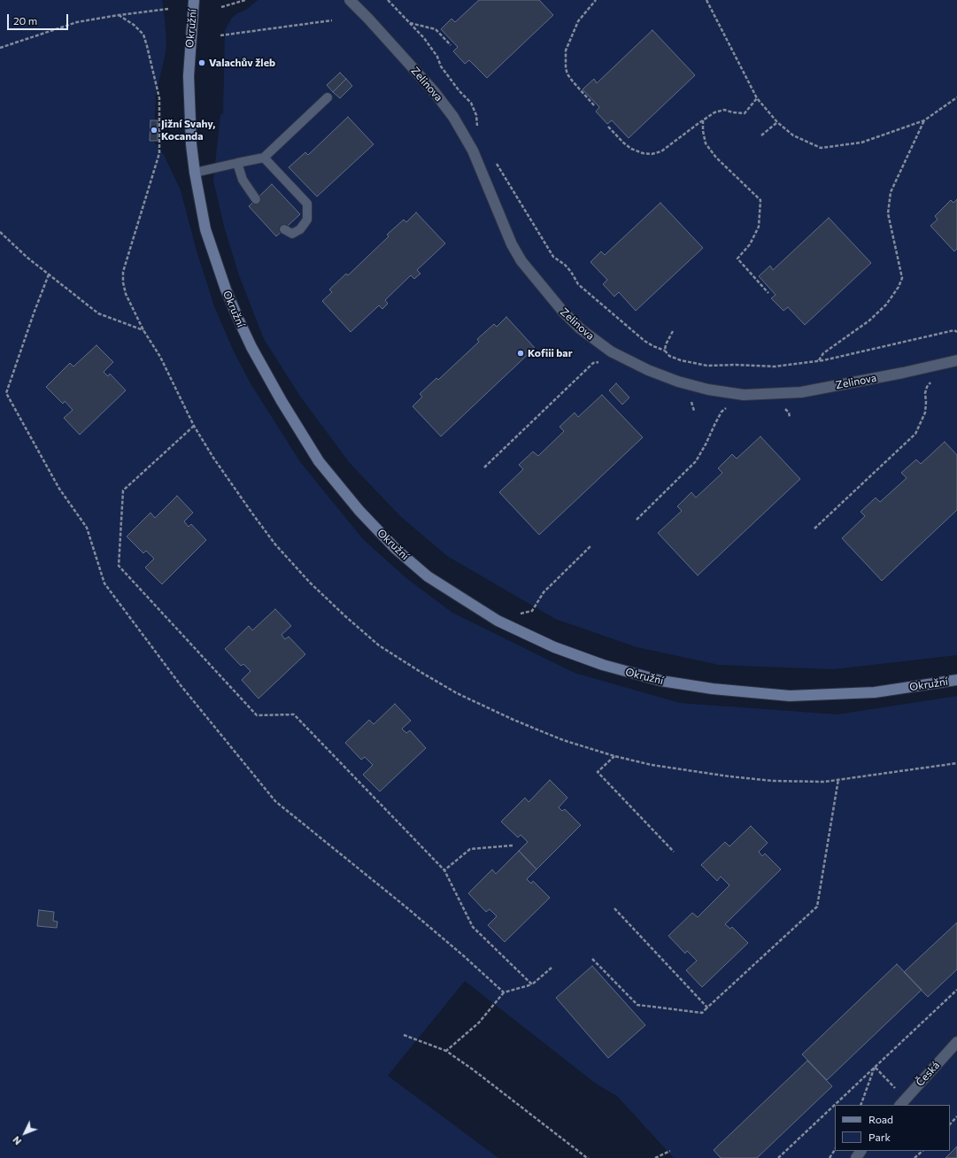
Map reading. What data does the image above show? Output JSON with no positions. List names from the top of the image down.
{
  "streets": {
    "street": ["Okružní", "Zelinova", "Česká"]
  },
  "places": ["Valachův žleb", "Jižní Svahy, Kocanda", "Kofiii bar"],
  "legend": ["Road", "Park"],
  "scale_bar": "20 m",
  "north": "bottom left"
}
